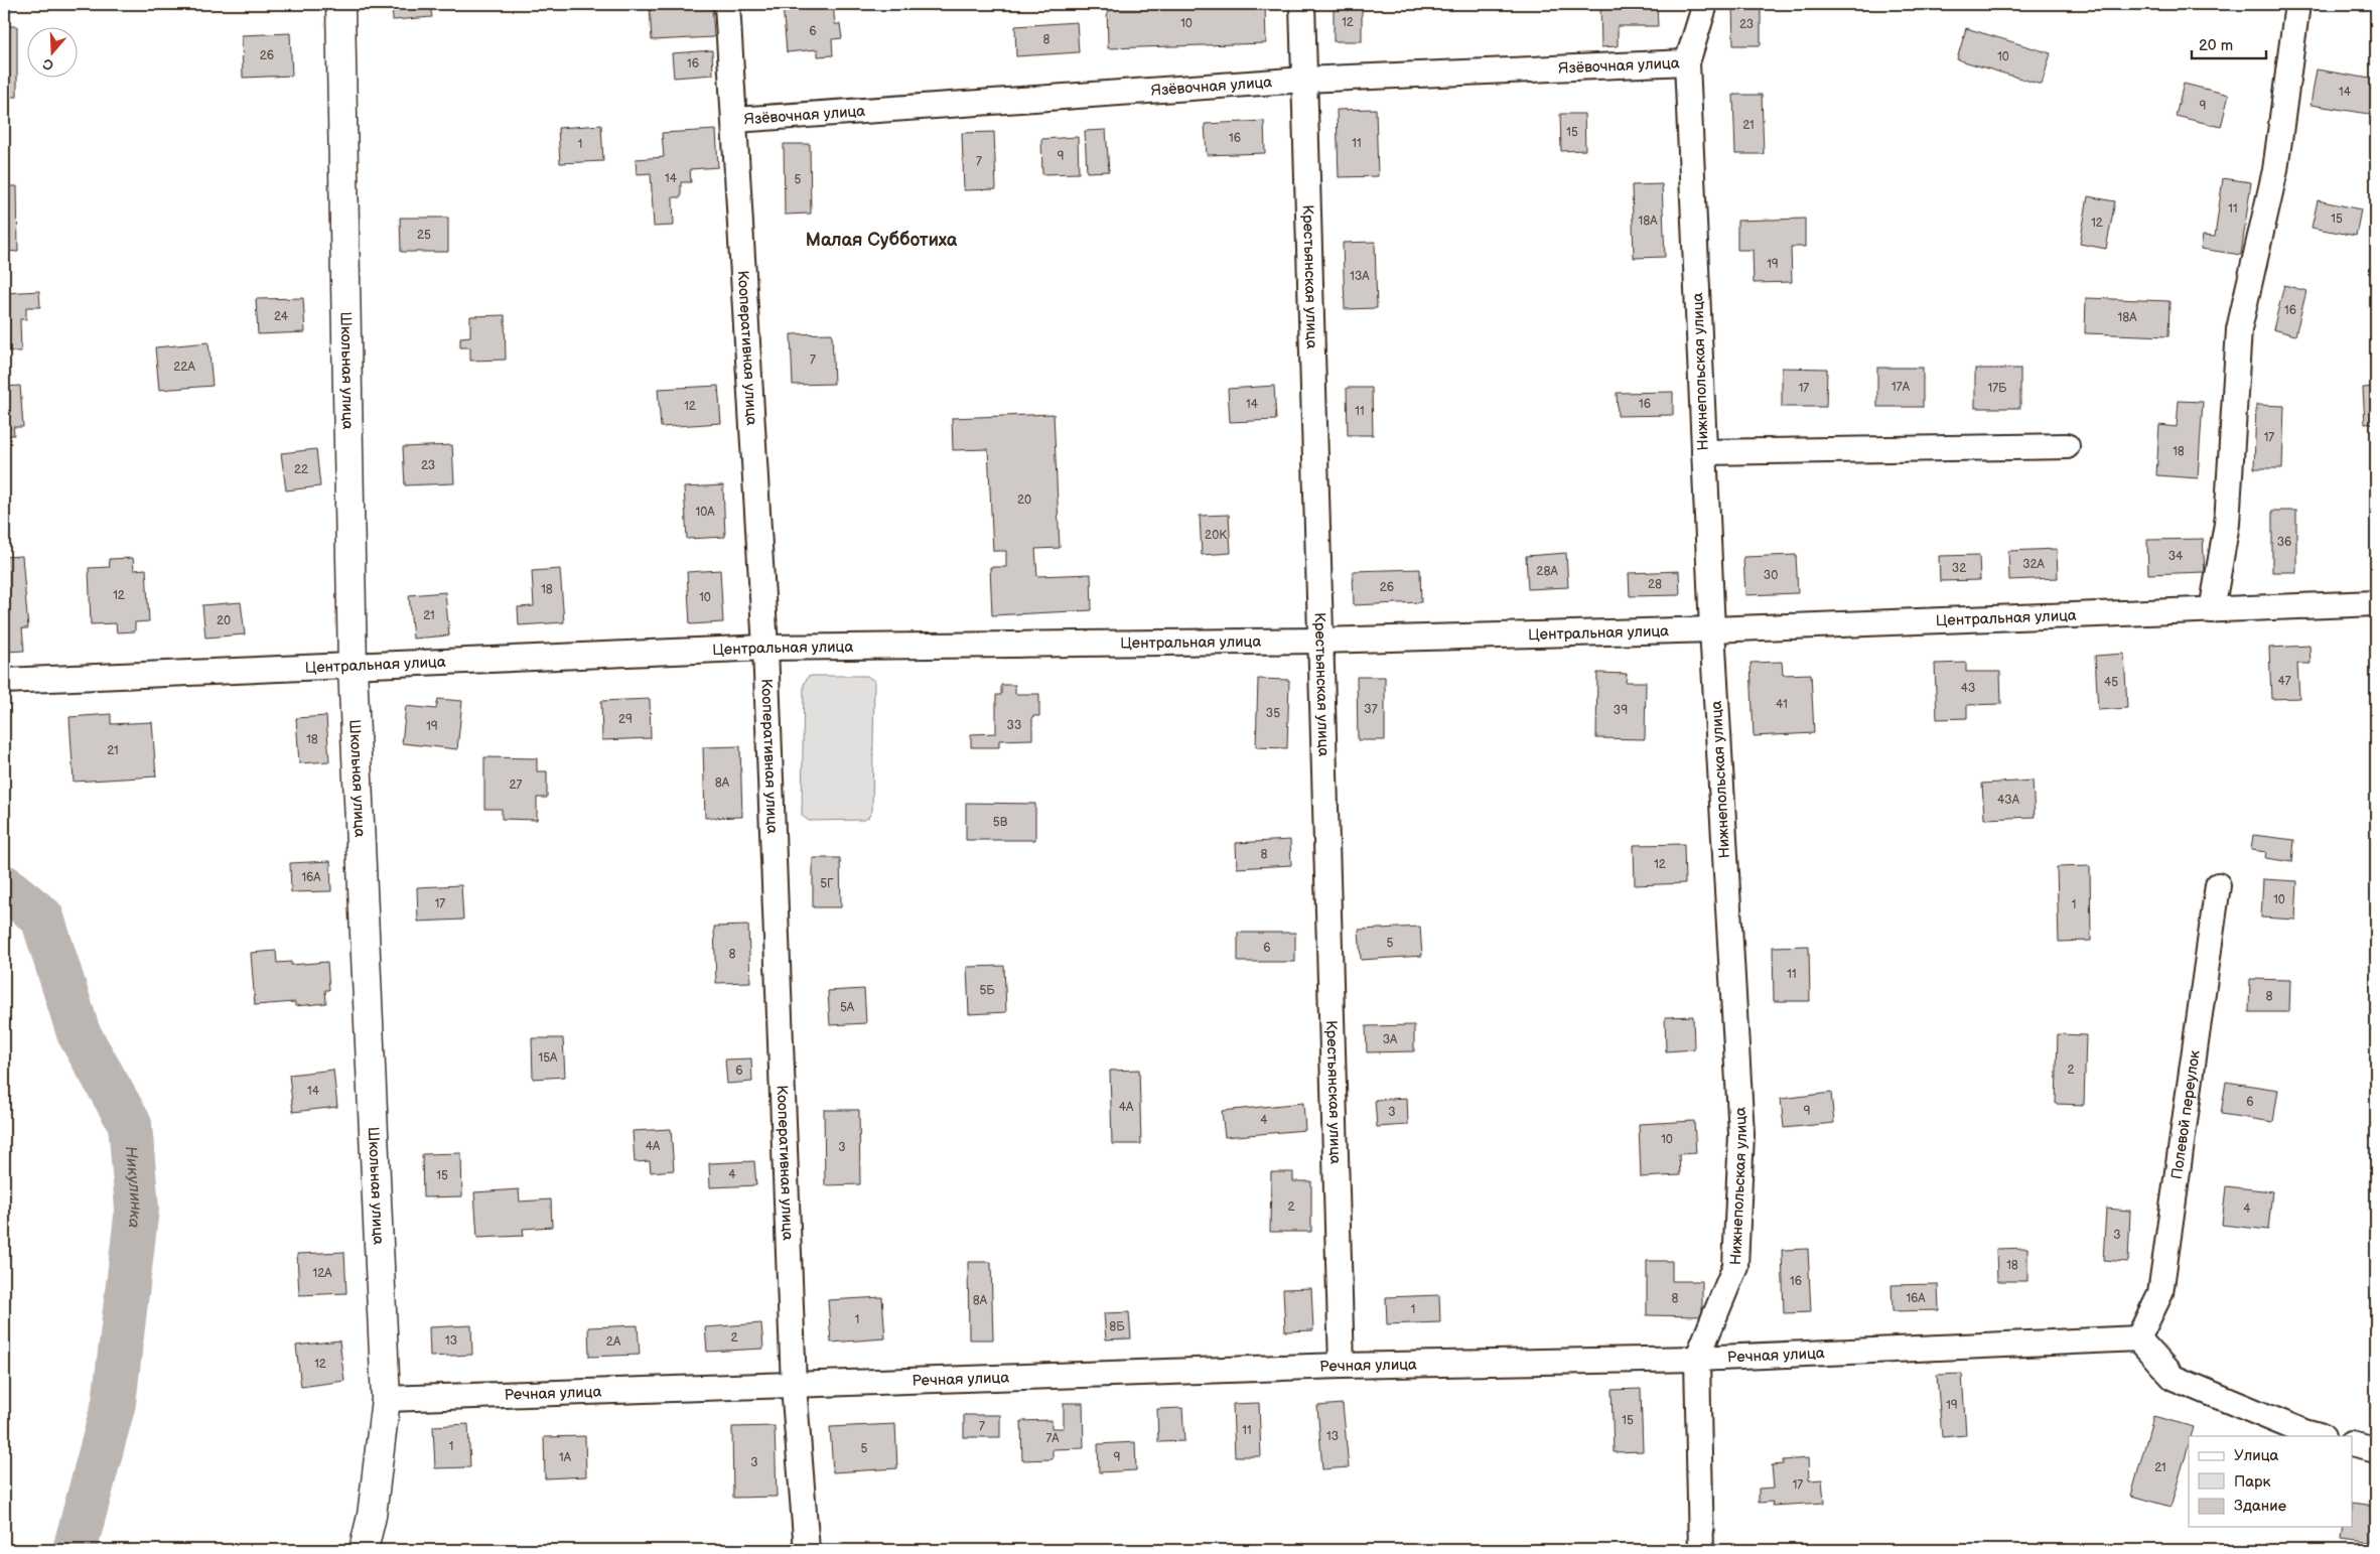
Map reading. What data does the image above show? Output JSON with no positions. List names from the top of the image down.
{
  "streets": {
    "street": [
      "Язёвочная улица",
      "Крестьянская улица",
      "Кооперативная улица",
      "Школьная улица",
      "Нижнепольская улица",
      "Центральная улица",
      "Полевой переулок",
      "Речная улица"
    ]
  },
  "crossings": [
    ["Язёвочная улица", "Крестьянская улица"],
    ["Язёвочная улица", "Кооперативная улица"],
    ["Язёвочная улица", "Нижнепольская улица"],
    ["Крестьянская улица", "Центральная улица"],
    ["Крестьянская улица", "Речная улица"],
    ["Кооперативная улица", "Центральная улица"],
    ["Кооперативная улица", "Речная улица"],
    ["Школьная улица", "Центральная улица"],
    ["Школьная улица", "Речная улица"],
    ["Нижнепольская улица", "Центральная улица"],
    ["Нижнепольская улица", "Речная улица"],
    ["Полевой переулок", "Речная улица"]
  ],
  "districts": ["Малая Субботиха"],
  "water": ["Никулинка"],
  "house_numbers": [
    "12",
    "10",
    "23",
    "6",
    "8",
    "26",
    "10",
    "16",
    "14",
    "9",
    "21",
    "15",
    "16",
    "11",
    "1",
    "9",
    "7",
    "14",
    "5",
    "11",
    "15",
    "18А",
    "12",
    "25",
    "19",
    "13А",
    "16",
    "24",
    "18А",
    "7",
    "22А",
    "17А",
    "17",
    "17Б",
    "14",
    "16",
    "12",
    "11",
    "17",
    "18",
    "23",
    "22",
    "20",
    "10А",
    "20К",
    "36",
    "34",
    "32А",
    "32",
    "28А",
    "30",
    "28",
    "26",
    "18",
    "12",
    "10",
    "21",
    "20",
    "47",
    "45",
    "43",
    "41",
    "37",
    "39",
    "35",
    "29",
    "33",
    "19",
    "18",
    "21",
    "8А",
    "27",
    "43А",
    "5В",
    "8",
    "12",
    "16А",
    "5Г",
    "10",
    "17",
    "1",
    "5",
    "6",
    "8",
    "11",
    "5Б",
    "8",
    "5А",
    "3А",
    "15А",
    "2",
    "6",
    "14",
    "6",
    "4А",
    "9",
    "3",
    "4",
    "10",
    "4А",
    "3",
    "4",
    "15",
    "2",
    "4",
    "3",
    "18",
    "12А",
    "16",
    "8",
    "16А",
    "8А",
    "1",
    "1",
    "8Б",
    "2",
    "13",
    "2А",
    "12",
    "19",
    "15",
    "7",
    "11",
    "13",
    "7А",
    "1",
    "5",
    "1А",
    "9",
    "3",
    "21",
    "17"
  ],
  "legend": ["Улица", "Парк", "Здание"],
  "scale_bar": "20 m",
  "north": "bottom"
}
